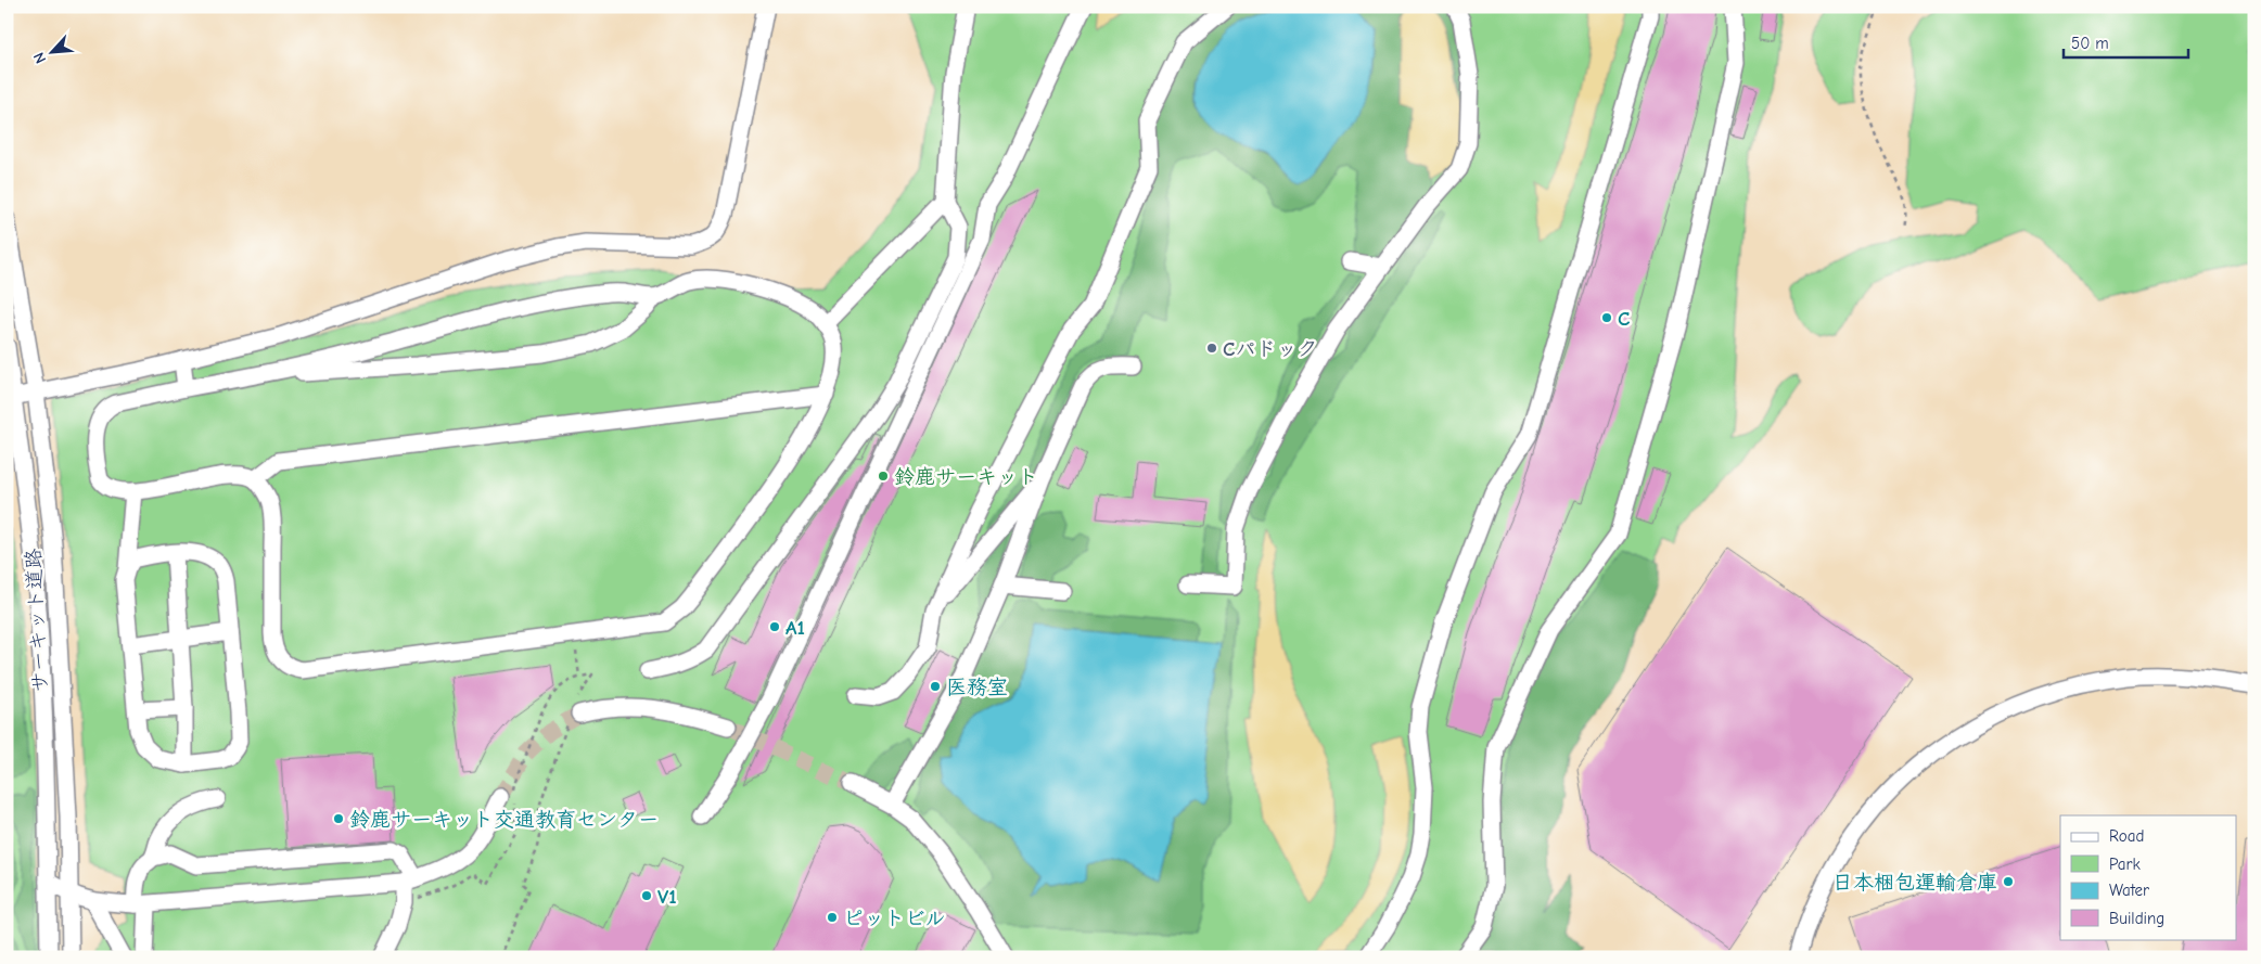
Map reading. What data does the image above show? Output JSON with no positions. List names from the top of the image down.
{
  "streets": {
    "street": ["サーキット道路"]
  },
  "places": [
    "C",
    "Cパドック",
    "鈴鹿サーキット",
    "A1",
    "医務室",
    "鈴鹿サーキット交通教育センター",
    "日本梱包運輸倉庫",
    "V1",
    "ピットビル"
  ],
  "legend": [
    "Road",
    "Park",
    "Water",
    "Building"
  ],
  "scale_bar": "50 m",
  "north": "bottom left"
}
